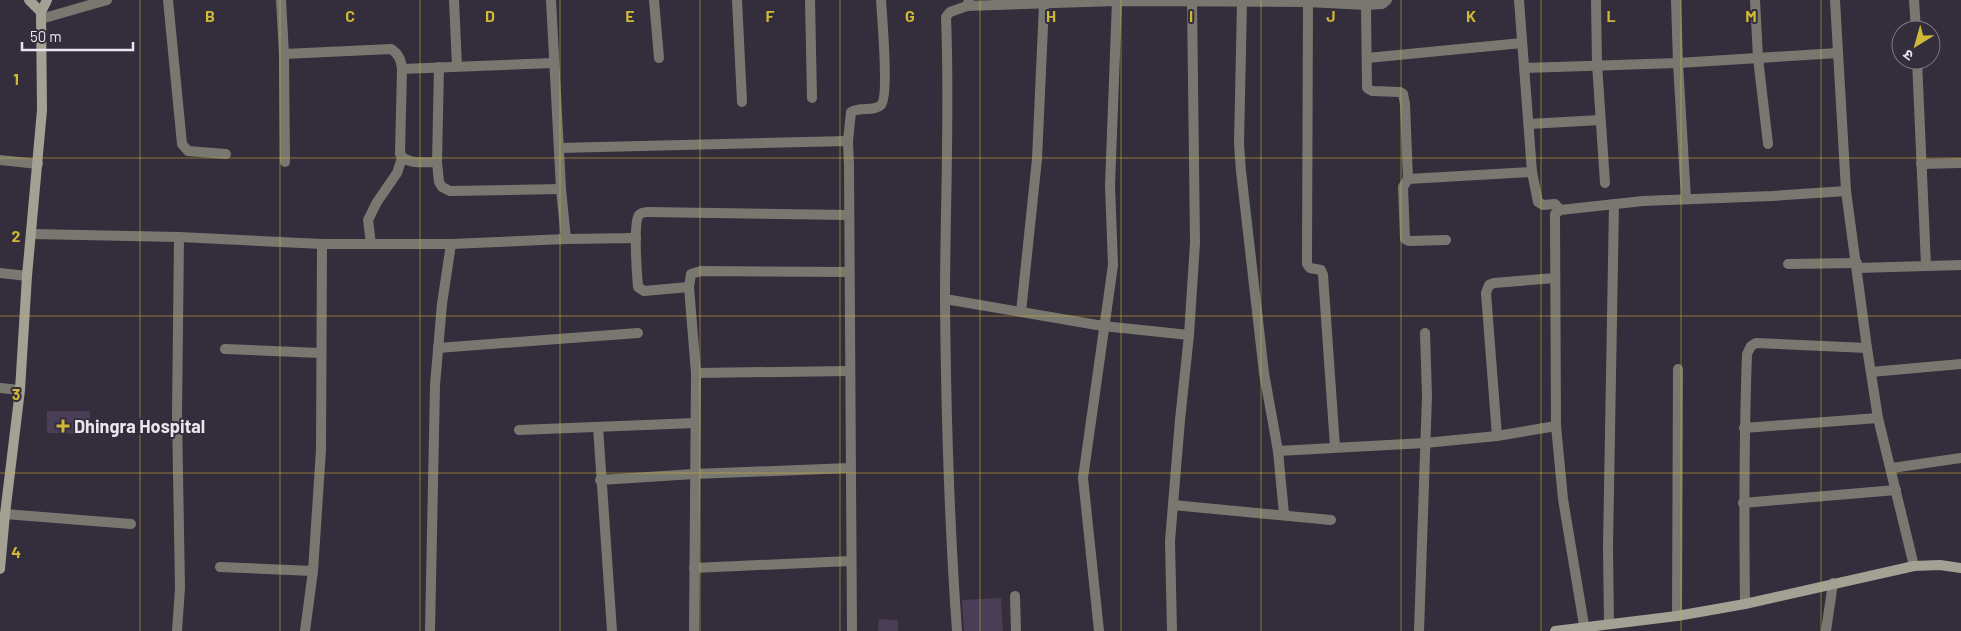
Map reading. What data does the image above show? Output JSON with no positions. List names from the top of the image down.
{
  "places": {
    "health": ["Dhingra Hospital"]
  },
  "scale_bar": "50 m",
  "north": "bottom left",
  "grid": {
    "columns": [
      "B",
      "C",
      "D",
      "E",
      "F",
      "G",
      "H",
      "I",
      "J",
      "K",
      "L",
      "M"
    ],
    "rows": [
      "1",
      "2",
      "3",
      "4"
    ]
  }
}
